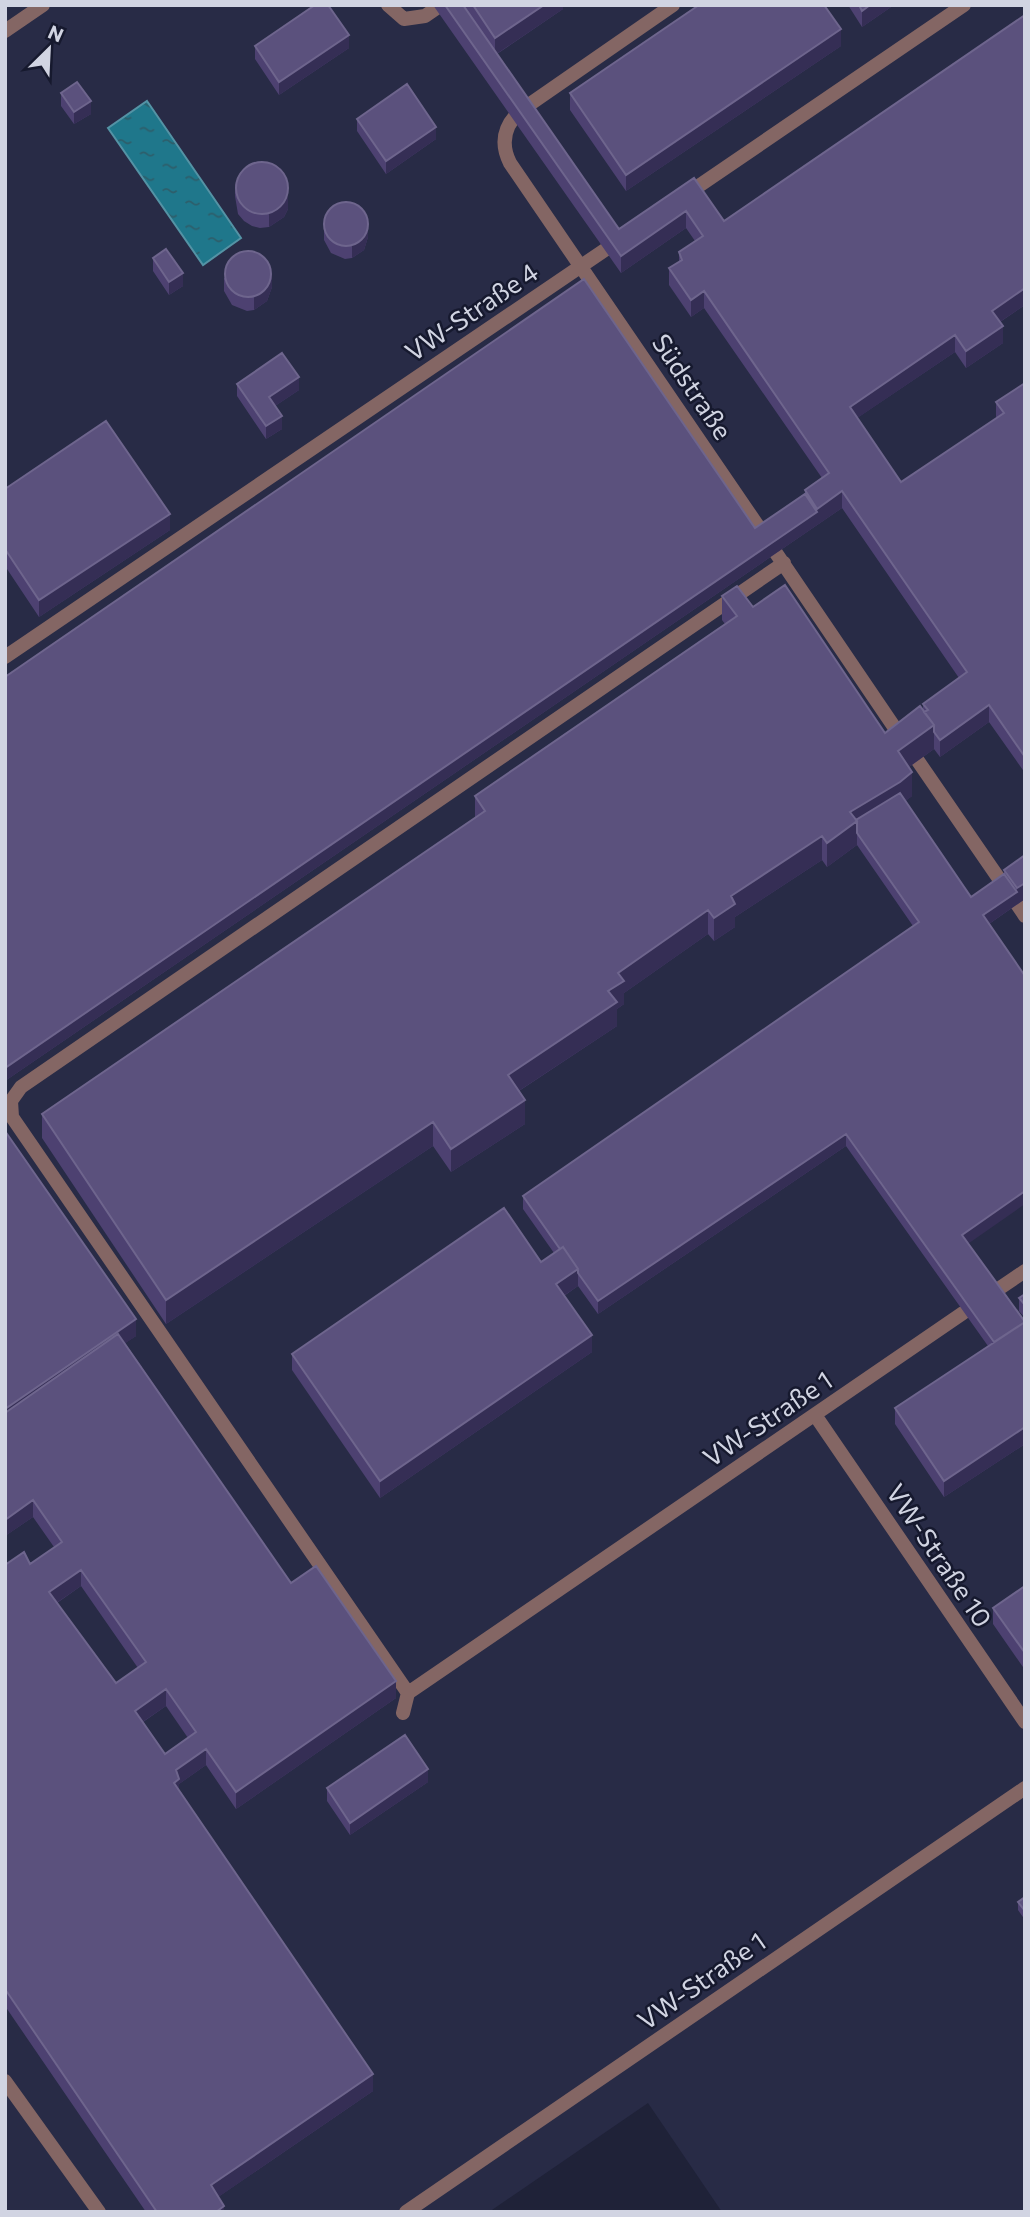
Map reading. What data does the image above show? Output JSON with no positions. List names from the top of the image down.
{
  "streets": {
    "street": [
      "VW-Straße 4",
      "Südstraße",
      "VW-Straße 1",
      "VW-Straße 10"
    ]
  },
  "crossings": [
    ["VW-Straße 4", "Südstraße"],
    ["VW-Straße 1", "VW-Straße 10"]
  ],
  "north": "top right"
}
